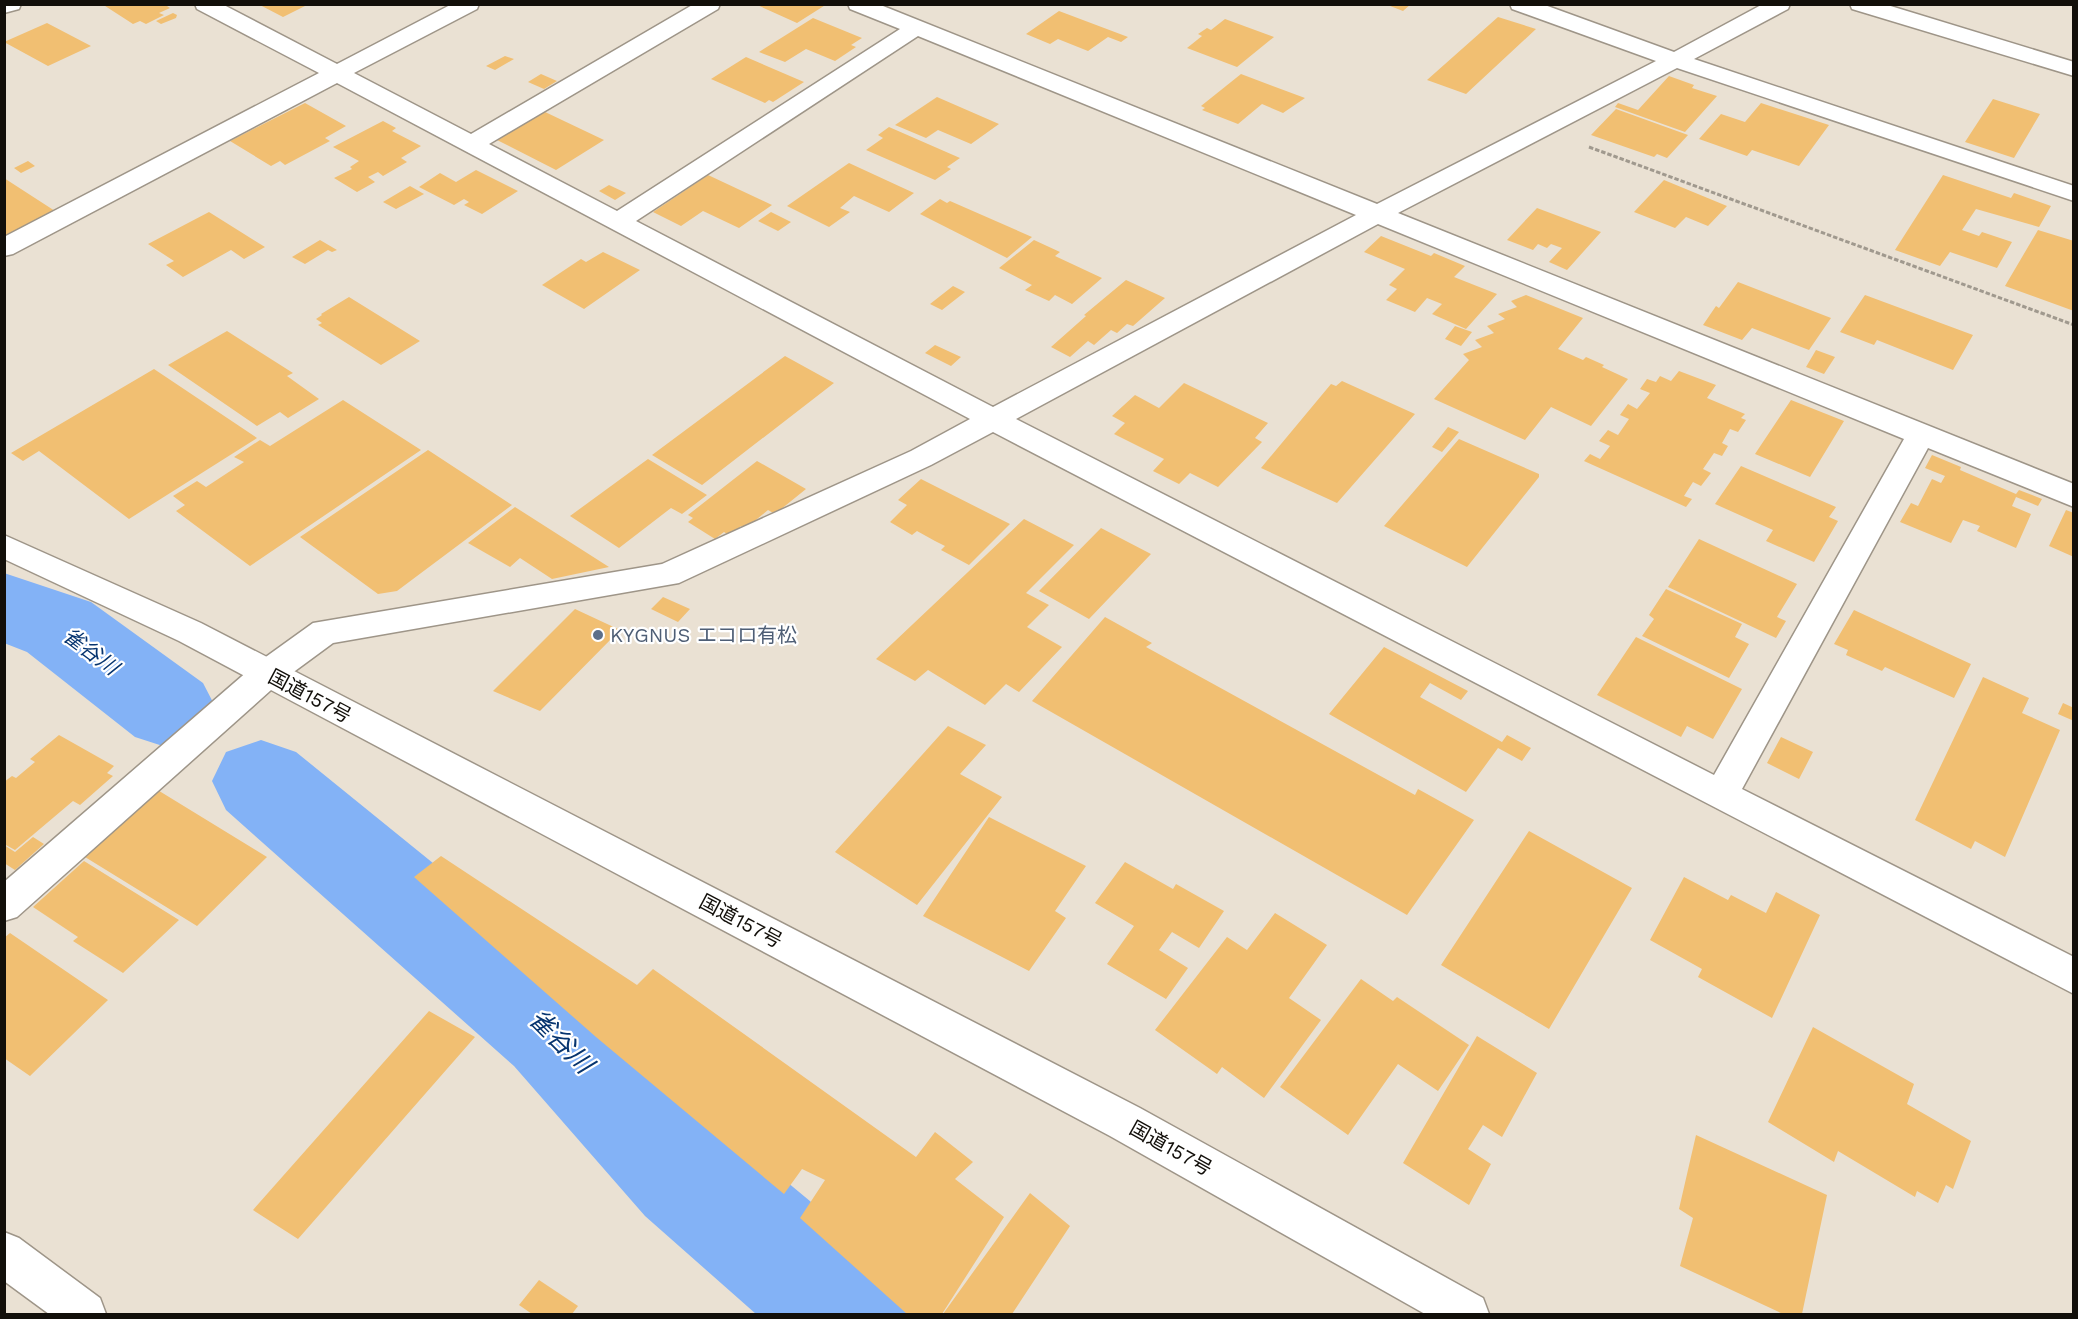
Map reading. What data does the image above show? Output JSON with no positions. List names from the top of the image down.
{
  "streets": {
    "main road": ["国道157号"]
  },
  "water": ["雀谷川"],
  "places": ["KYGNUS エコロ有松"]
}
